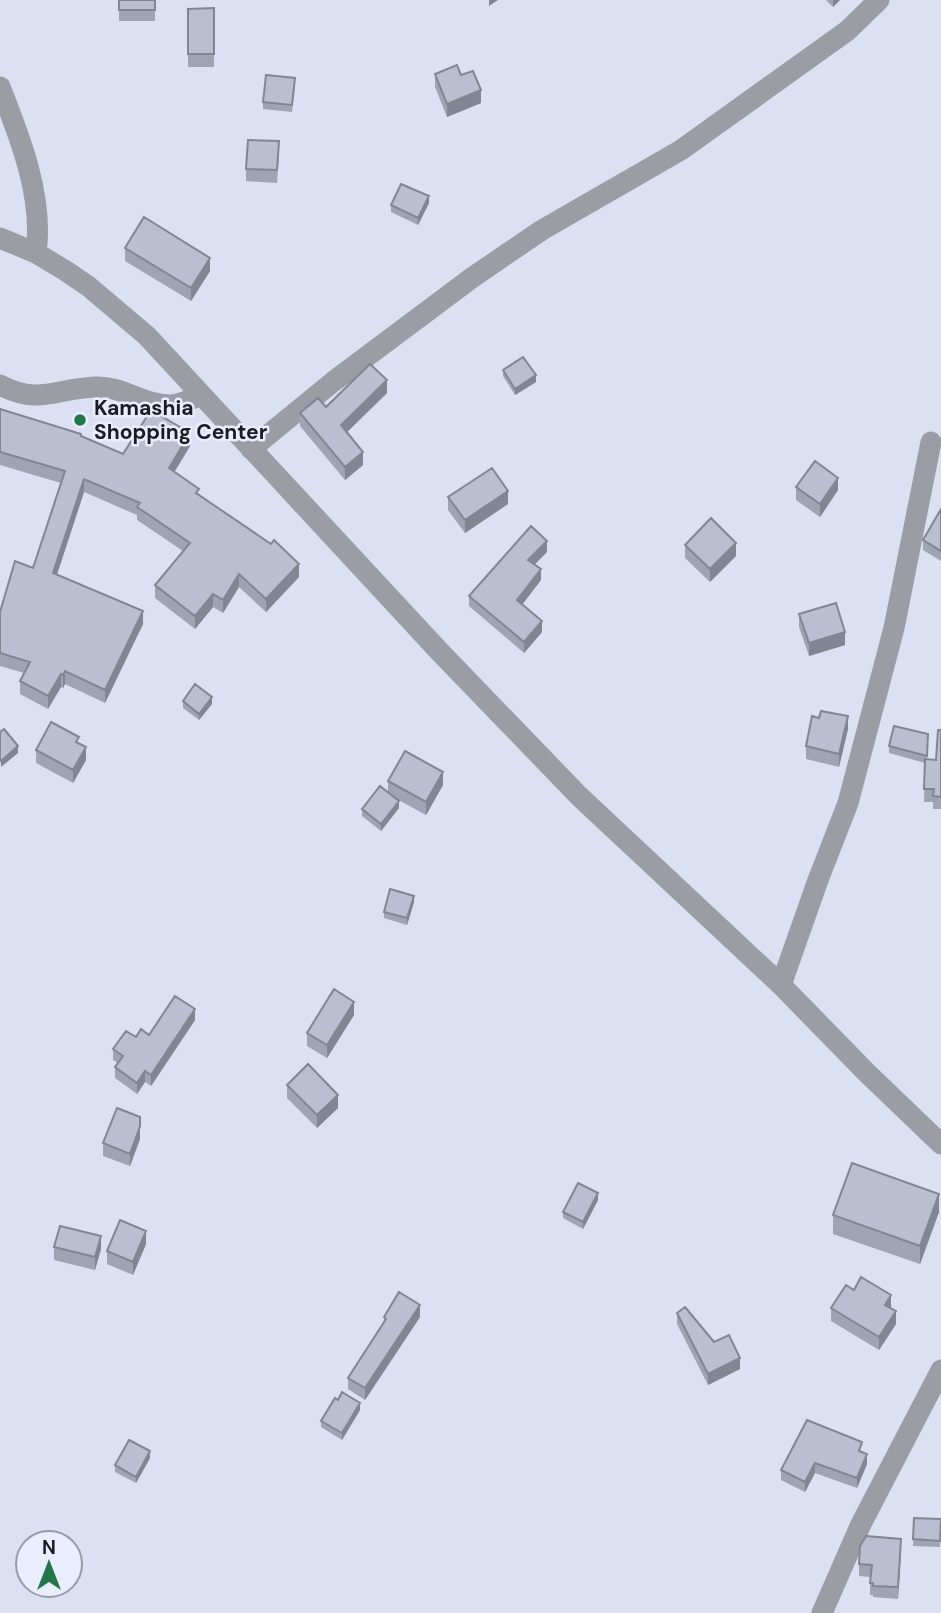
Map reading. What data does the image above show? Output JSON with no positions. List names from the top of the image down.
{
  "places": ["Kamashia Shopping Center"],
  "north": "top"
}
